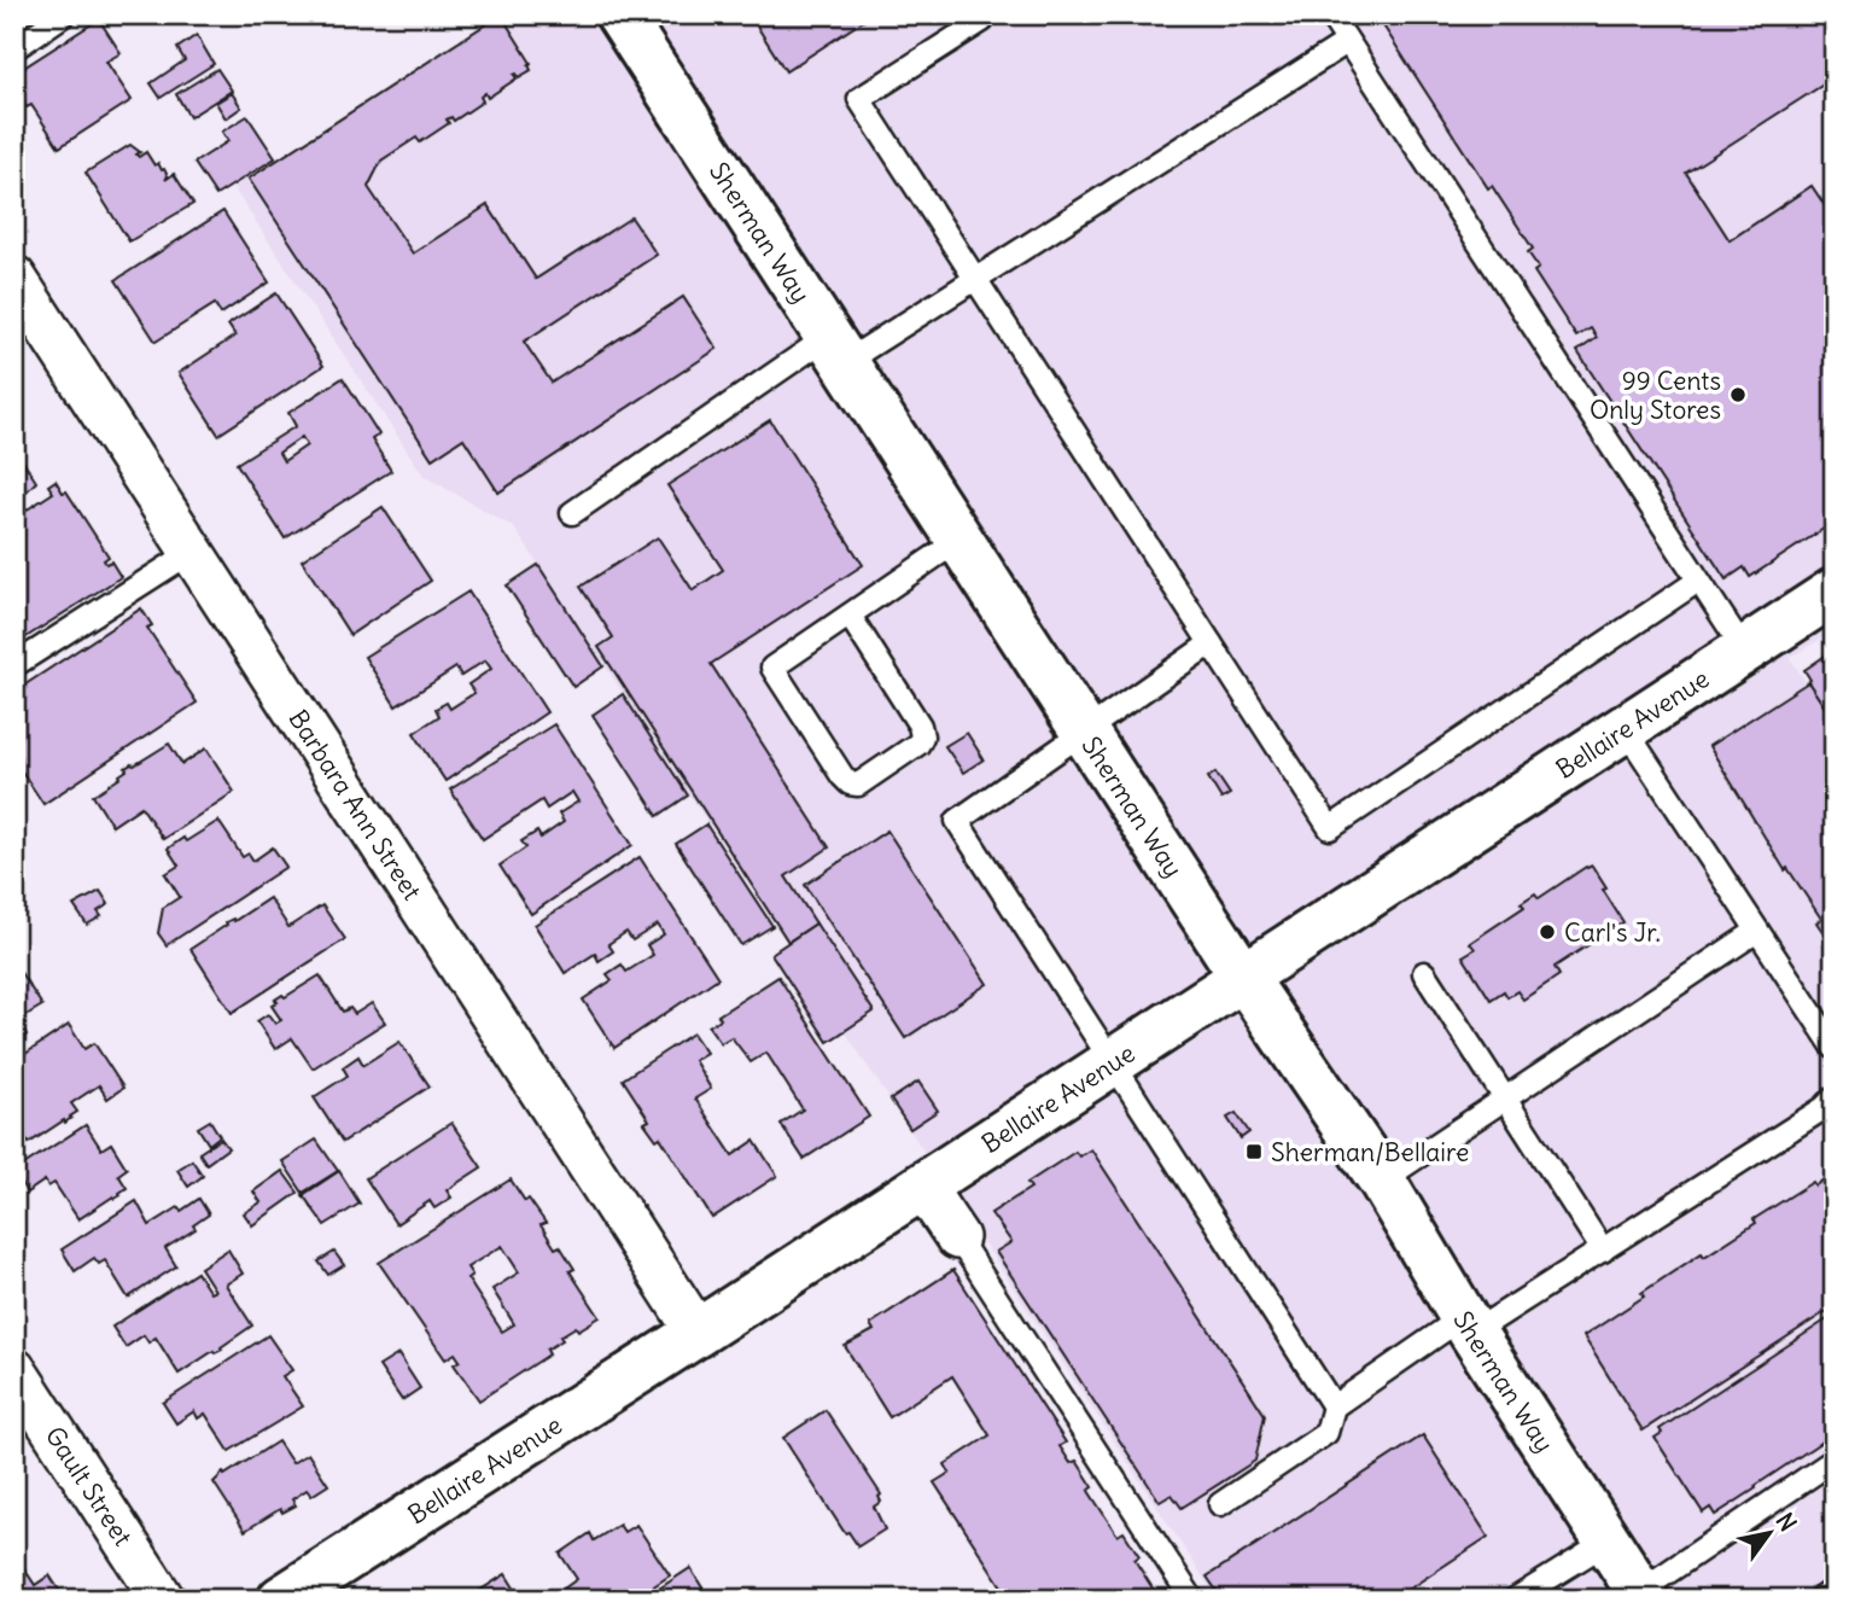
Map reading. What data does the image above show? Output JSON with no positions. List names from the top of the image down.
{
  "streets": {
    "street": [
      "Sherman Way",
      "Bellaire Avenue",
      "Barbara Ann Street",
      "Gault Street"
    ]
  },
  "crossings": [
    ["Sherman Way", "Bellaire Avenue"],
    ["Bellaire Avenue", "Barbara Ann Street"]
  ],
  "places": {
    "other": ["99 Cents Only Stores", "Carl's Jr."],
    "transit": ["Sherman/Bellaire"]
  },
  "north": "top right"
}
